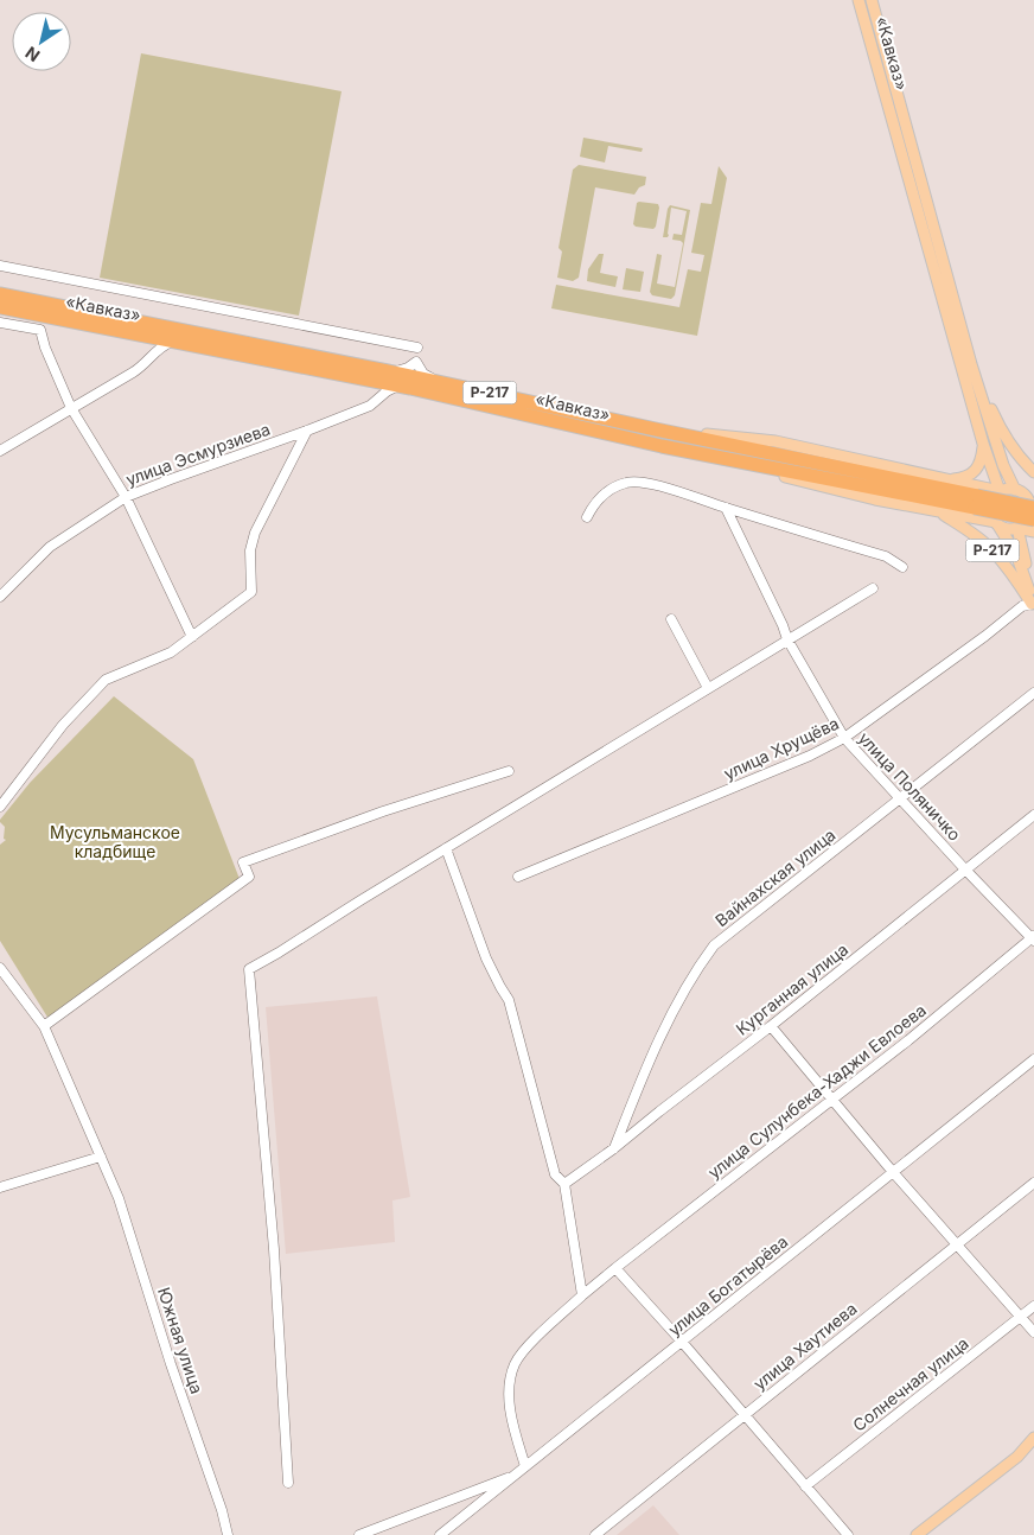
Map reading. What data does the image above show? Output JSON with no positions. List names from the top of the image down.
{
  "streets": {
    "highway": ["«Кавказ»", "Р-217"],
    "street": [
      "улица Эсмурзиева",
      "улица Хрущёва",
      "улица Поляничко",
      "Вайнахская улица",
      "Курганная улица",
      "улица Сулунбека-Хаджи Евлоева",
      "улица Богатырёва",
      "Южная улица",
      "улица Хаутиева",
      "Солнечная улица"
    ]
  },
  "crossings": [
    ["«Кавказ»", "Р-217"],
    ["«Кавказ»", "улица Эсмурзиева"],
    ["Р-217", "улица Хрущёва"],
    ["улица Хрущёва", "улица Поляничко"],
    ["улица Поляничко", "Вайнахская улица"],
    ["улица Поляничко", "Курганная улица"],
    ["улица Поляничко", "улица Сулунбека-Хаджи Евлоева"],
    ["Вайнахская улица", "Курганная улица"],
    ["улица Сулунбека-Хаджи Евлоева", "улица Богатырёва"]
  ],
  "parks": ["Мусульманское кладбище"],
  "north": "bottom left"
}
